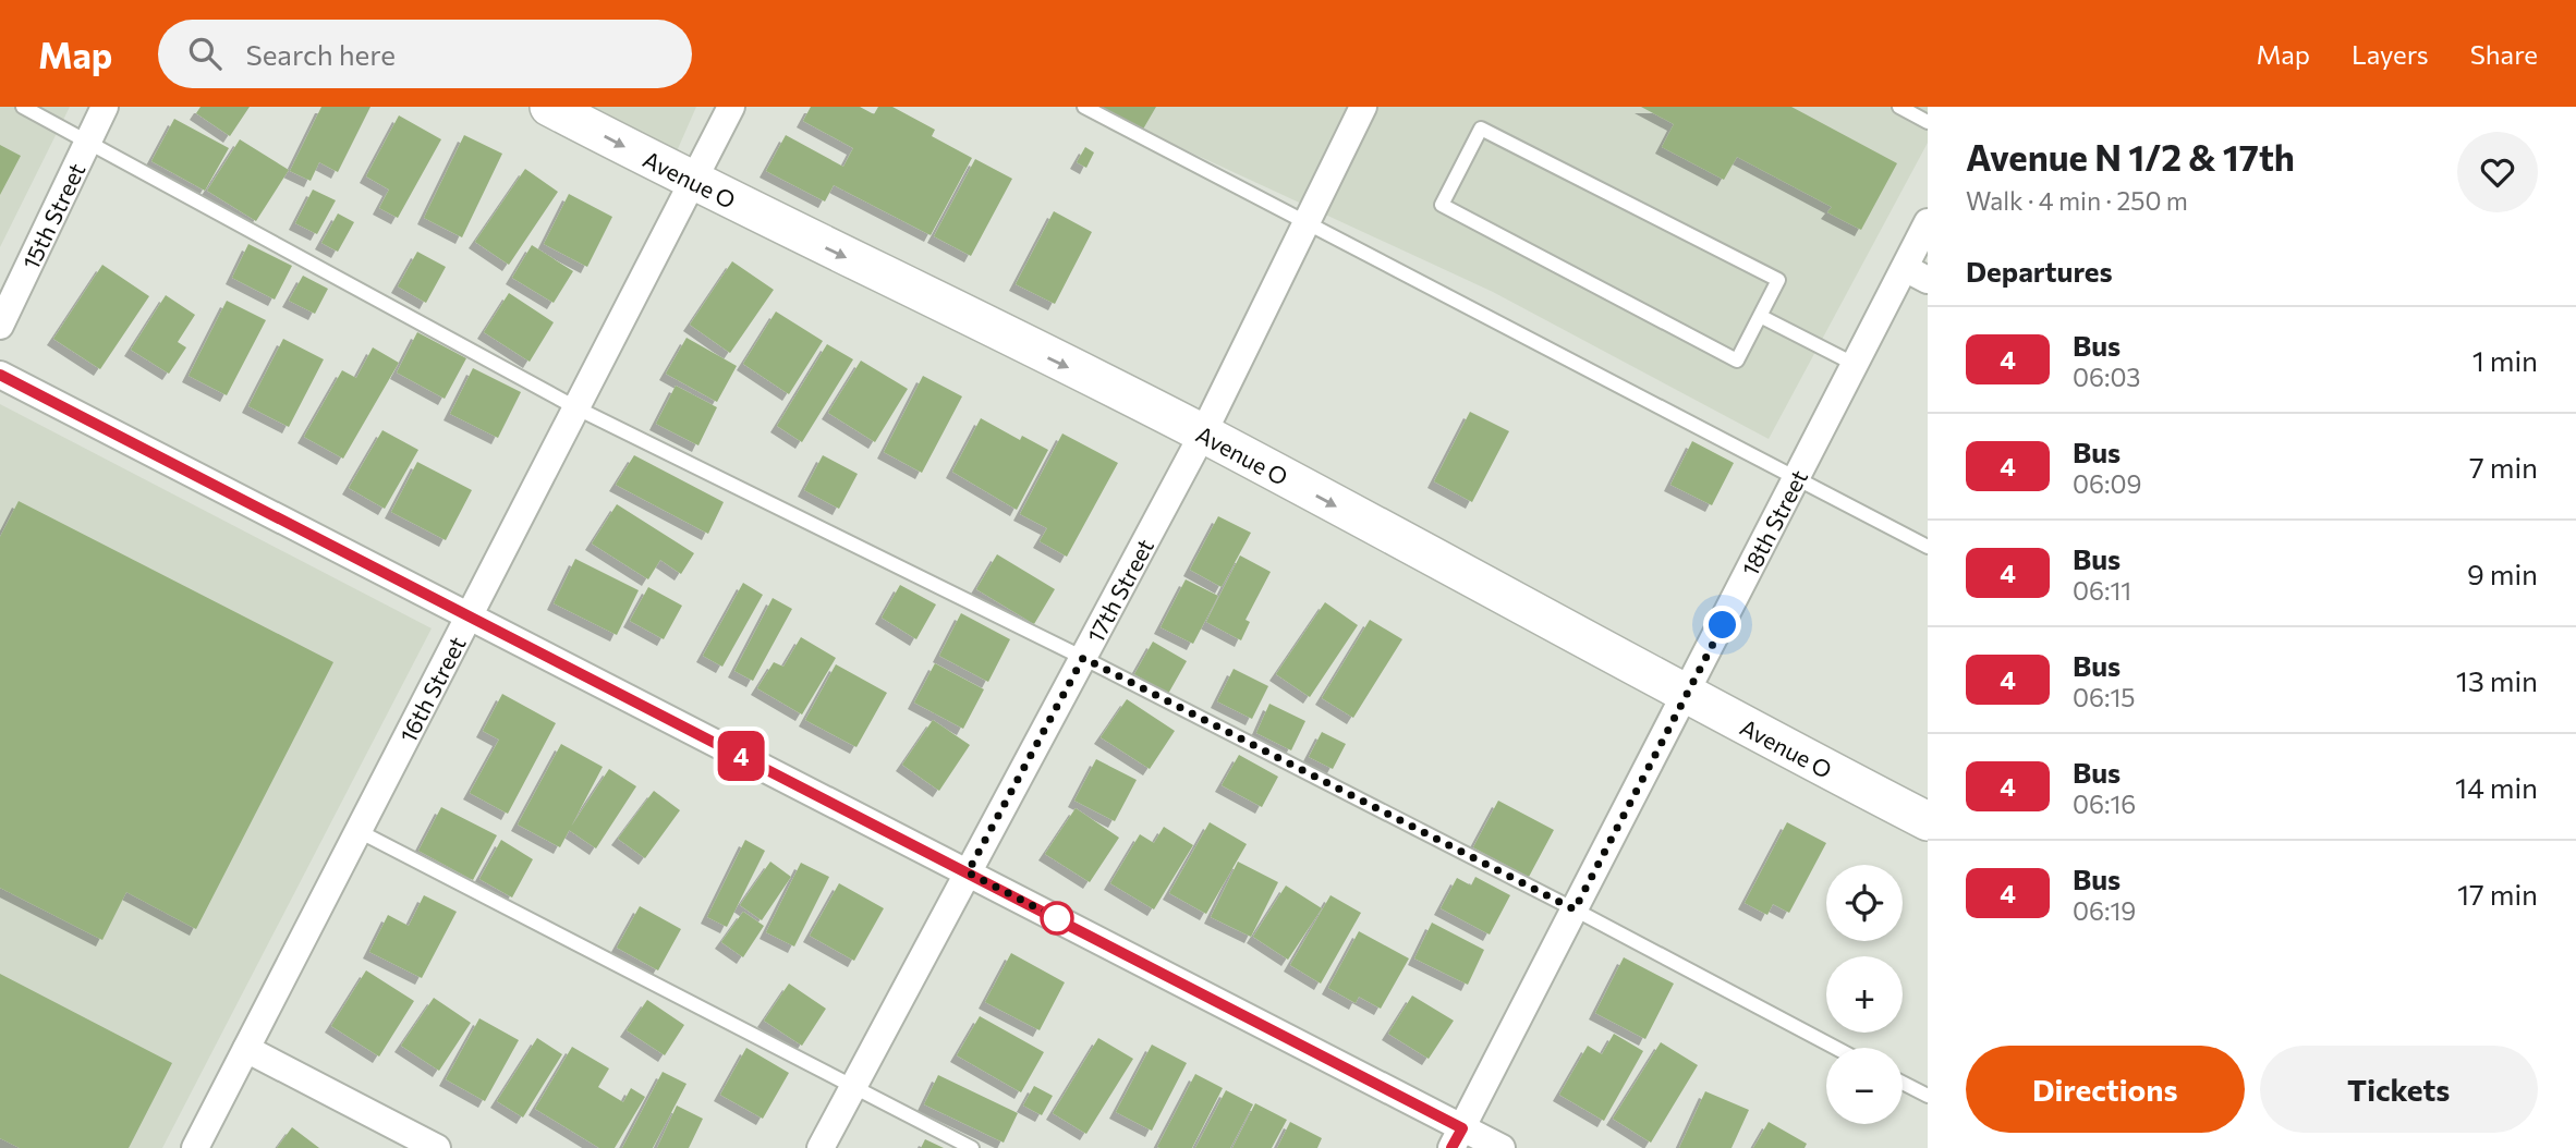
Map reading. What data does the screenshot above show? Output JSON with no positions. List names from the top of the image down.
{
  "streets": {
    "street": [
      "Avenue O",
      "15th Street",
      "18th Street",
      "17th Street",
      "16th Street"
    ]
  },
  "crossings": [
    ["Avenue O", "18th Street"],
    ["Avenue O", "17th Street"],
    ["Avenue O", "16th Street"]
  ],
  "one_way": ["Avenue O"],
  "lines": ["bus line 4"],
  "page": {
    "header": "Map",
    "search": "Search here",
    "nav": ["Map", "Layers", "Share"],
    "on_map": "4",
    "heading": [
      ["Avenue N 1/2 & 17th", "Walk · 4 min · 250 m"],
      "Departures"
    ],
    "list": [
      {
        "mark": "4",
        "name": "Bus",
        "note": "06:03",
        "value": "1 min"
      },
      {
        "mark": "4",
        "name": "Bus",
        "note": "06:09",
        "value": "7 min"
      },
      {
        "mark": "4",
        "name": "Bus",
        "note": "06:11",
        "value": "9 min"
      },
      {
        "mark": "4",
        "name": "Bus",
        "note": "06:15",
        "value": "13 min"
      },
      {
        "mark": "4",
        "name": "Bus",
        "note": "06:16",
        "value": "14 min"
      },
      {
        "mark": "4",
        "name": "Bus",
        "note": "06:19",
        "value": "17 min"
      }
    ],
    "map_buttons": ["+", "−"],
    "buttons": ["Directions", "Tickets"]
  }
}
